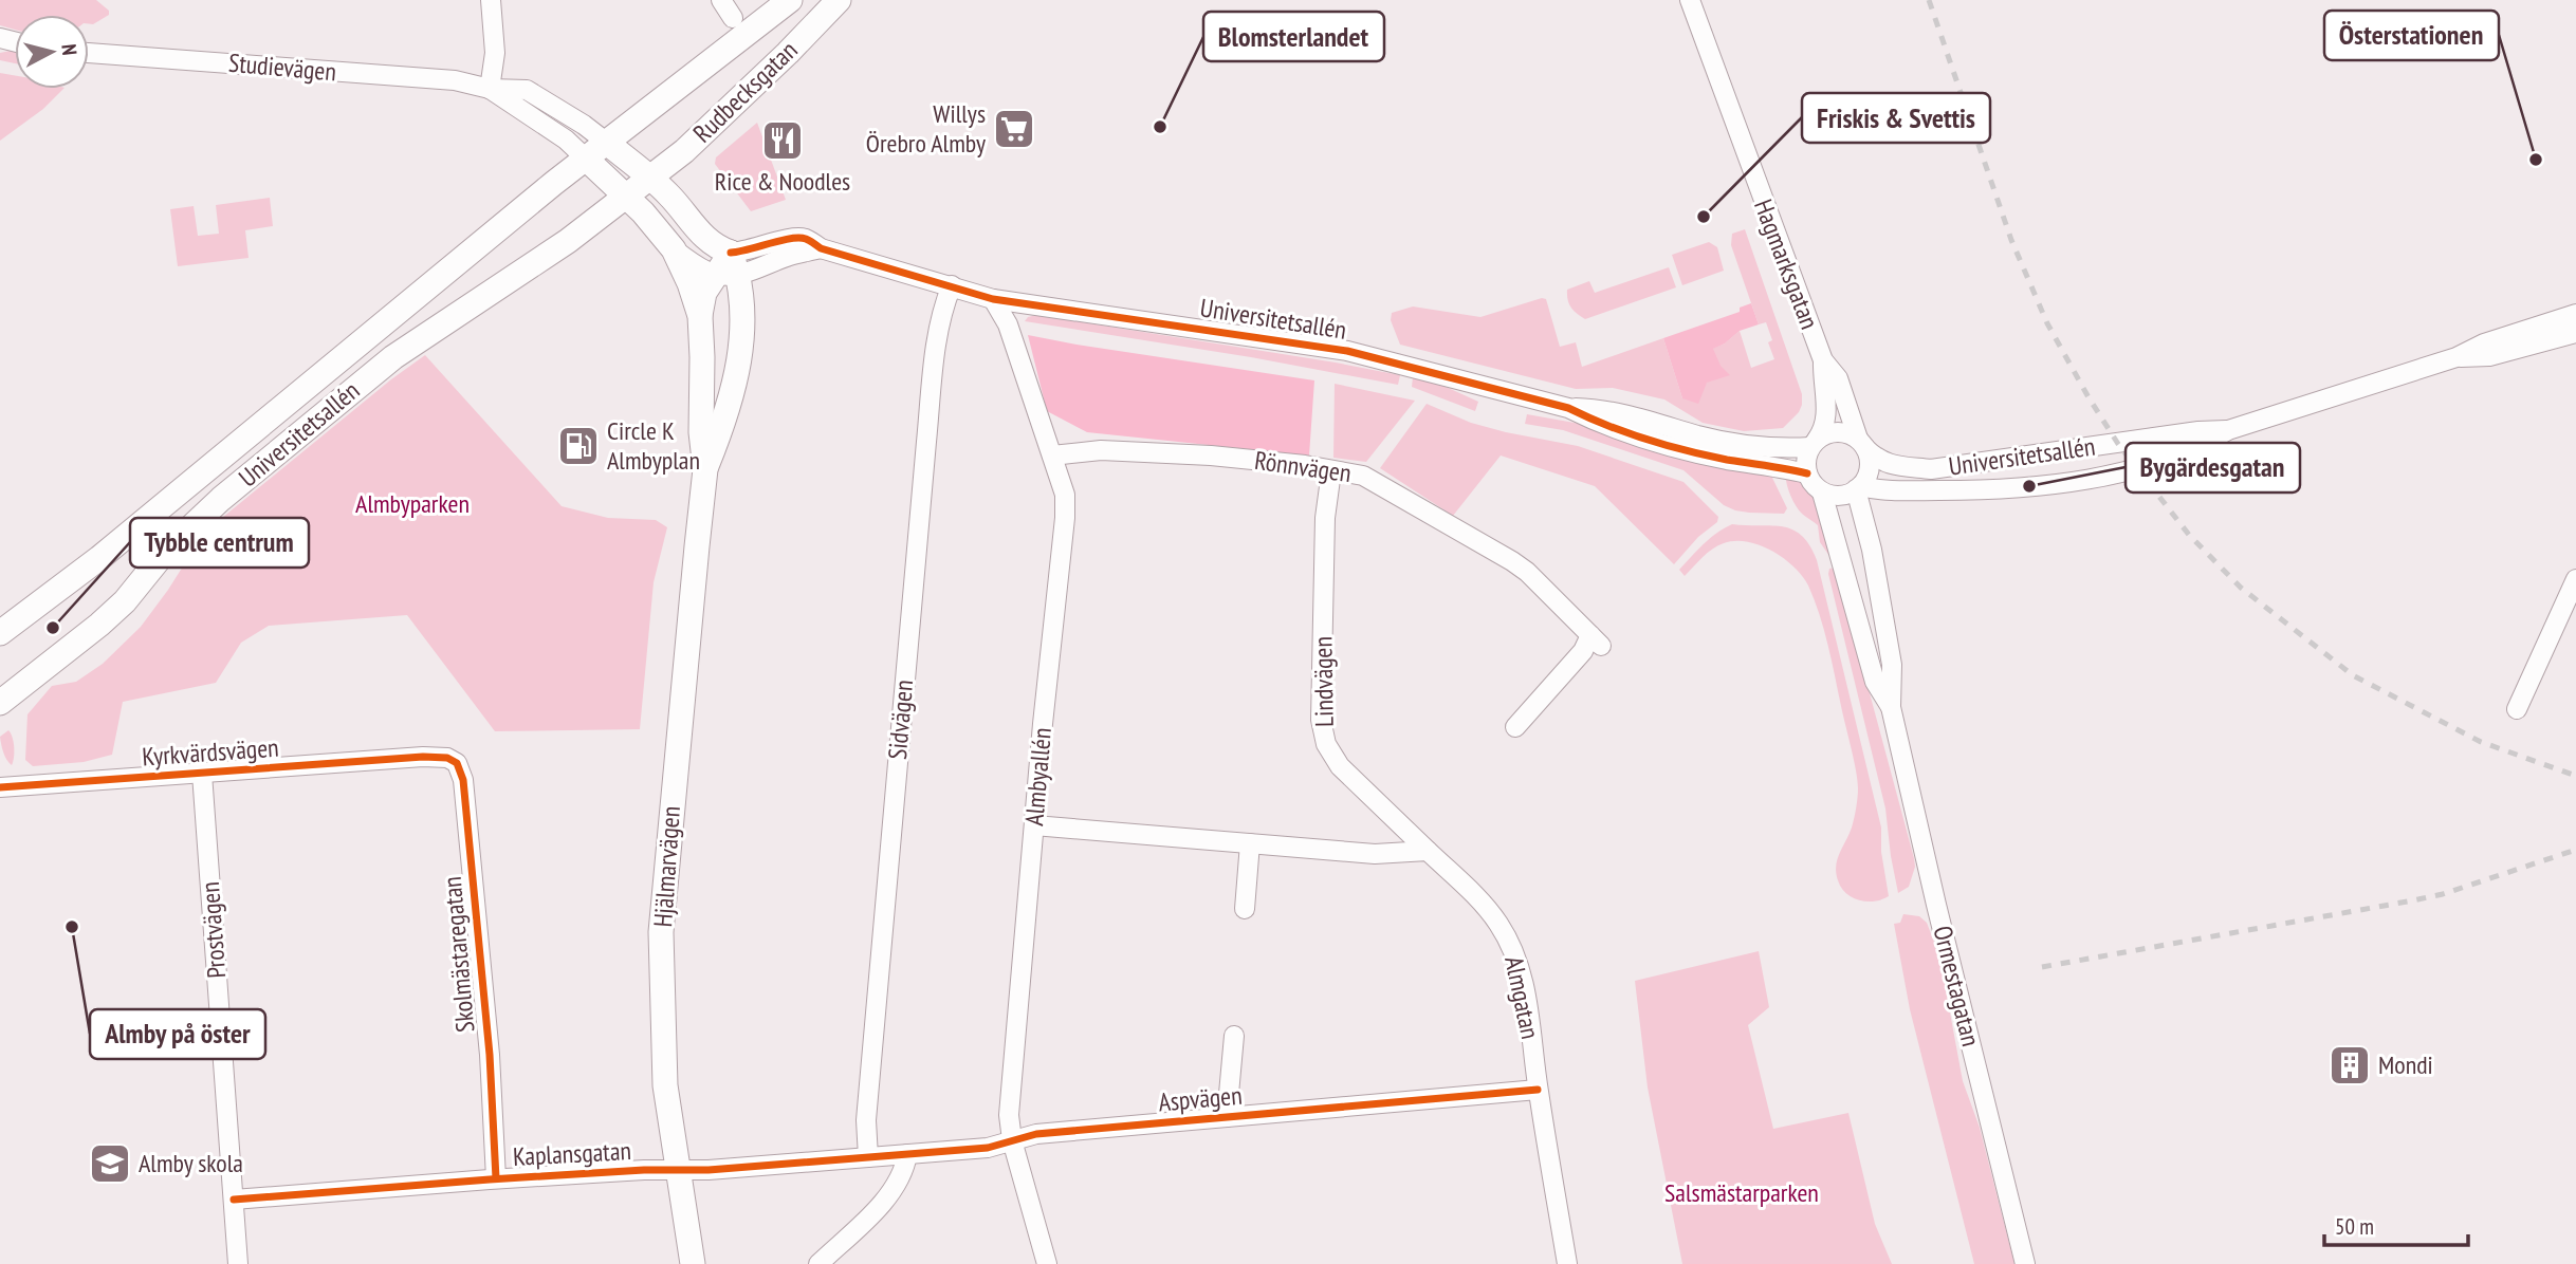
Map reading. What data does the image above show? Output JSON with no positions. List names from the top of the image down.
{
  "streets": {
    "main road": [
      "Studievägen",
      "Rudbecksgatan",
      "Universitetsallén",
      "Hjälmarvägen"
    ],
    "street": [
      "Hagmarksgatan",
      "Rönnvägen",
      "Lindvägen",
      "Sidvägen",
      "Kyrkvärdsvägen",
      "Almbyallén",
      "Prostvägen",
      "Skolmästaregatan",
      "Ormestagatan",
      "Almgatan",
      "Aspvägen",
      "Kaplansgatan"
    ]
  },
  "crossings": [
    ["Studievägen", "Rudbecksgatan"],
    ["Studievägen", "Universitetsallén"],
    ["Rudbecksgatan", "Universitetsallén"],
    ["Hagmarksgatan", "Universitetsallén"],
    ["Hagmarksgatan", "Ormestagatan"],
    ["Universitetsallén", "Sidvägen"],
    ["Universitetsallén", "Almbyallén"],
    ["Universitetsallén", "Hjälmarvägen"],
    ["Universitetsallén", "Ormestagatan"],
    ["Rönnvägen", "Lindvägen"],
    ["Rönnvägen", "Almbyallén"],
    ["Lindvägen", "Almgatan"],
    ["Sidvägen", "Aspvägen"],
    ["Sidvägen", "Kaplansgatan"],
    ["Kyrkvärdsvägen", "Prostvägen"],
    ["Kyrkvärdsvägen", "Skolmästaregatan"],
    ["Almbyallén", "Aspvägen"],
    ["Hjälmarvägen", "Kaplansgatan"],
    ["Prostvägen", "Kaplansgatan"],
    ["Skolmästaregatan", "Kaplansgatan"],
    ["Almgatan", "Aspvägen"],
    ["Aspvägen", "Kaplansgatan"]
  ],
  "parks": ["Almbyparken", "Salsmästarparken"],
  "places": {
    "other": [
      "Blomsterlandet",
      "Österstationen",
      "Friskis & Svettis",
      "Bygärdesgatan",
      "Tybble centrum",
      "Almby på öster"
    ],
    "supermarket": ["Willys Örebro Almby"],
    "restaurant": ["Rice & Noodles"],
    "fuel station": ["Circle K Almbyplan"],
    "building": ["Mondi"],
    "school or university": ["Almby skola"]
  },
  "scale_bar": "50 m",
  "north": "right"
}
